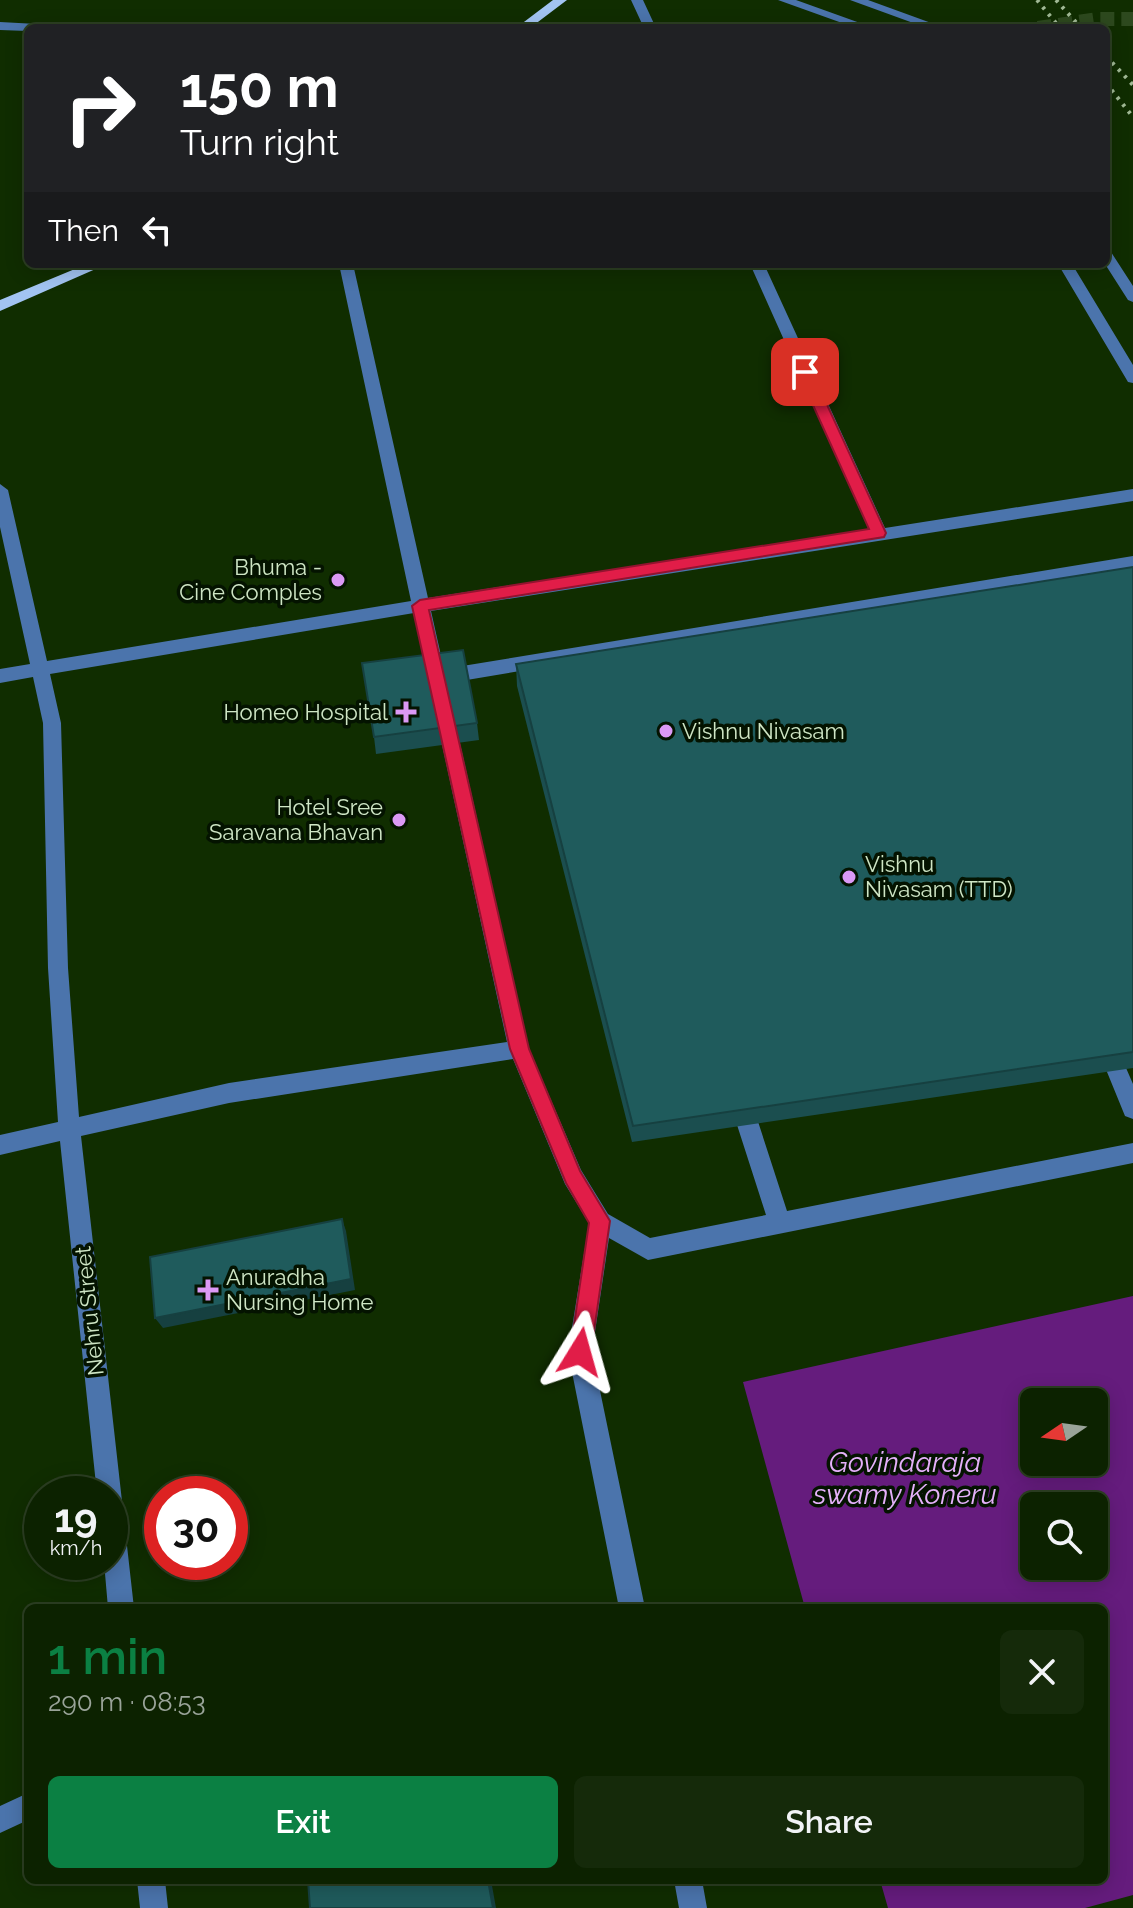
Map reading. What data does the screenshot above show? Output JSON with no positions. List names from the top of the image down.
{
  "streets": {
    "street": ["Nehru Street"]
  },
  "water": ["Govindaraja swamy Koneru"],
  "places": {
    "other": [
      "Bhuma - Cine Comples",
      "Vishnu Nivasam",
      "Hotel Sree Saravana Bhavan",
      "Vishnu Nivasam (TTD)"
    ],
    "health": ["Homeo Hospital", "Anuradha Nursing Home"]
  },
  "north": "left",
  "page": {
    "turn": ["150 m", "Turn right"],
    "then": "Then",
    "speed": "19 km/h",
    "limit": "30",
    "heading": ["1 min", "290 m · 08:53"],
    "buttons": ["Exit", "Share"]
  }
}
